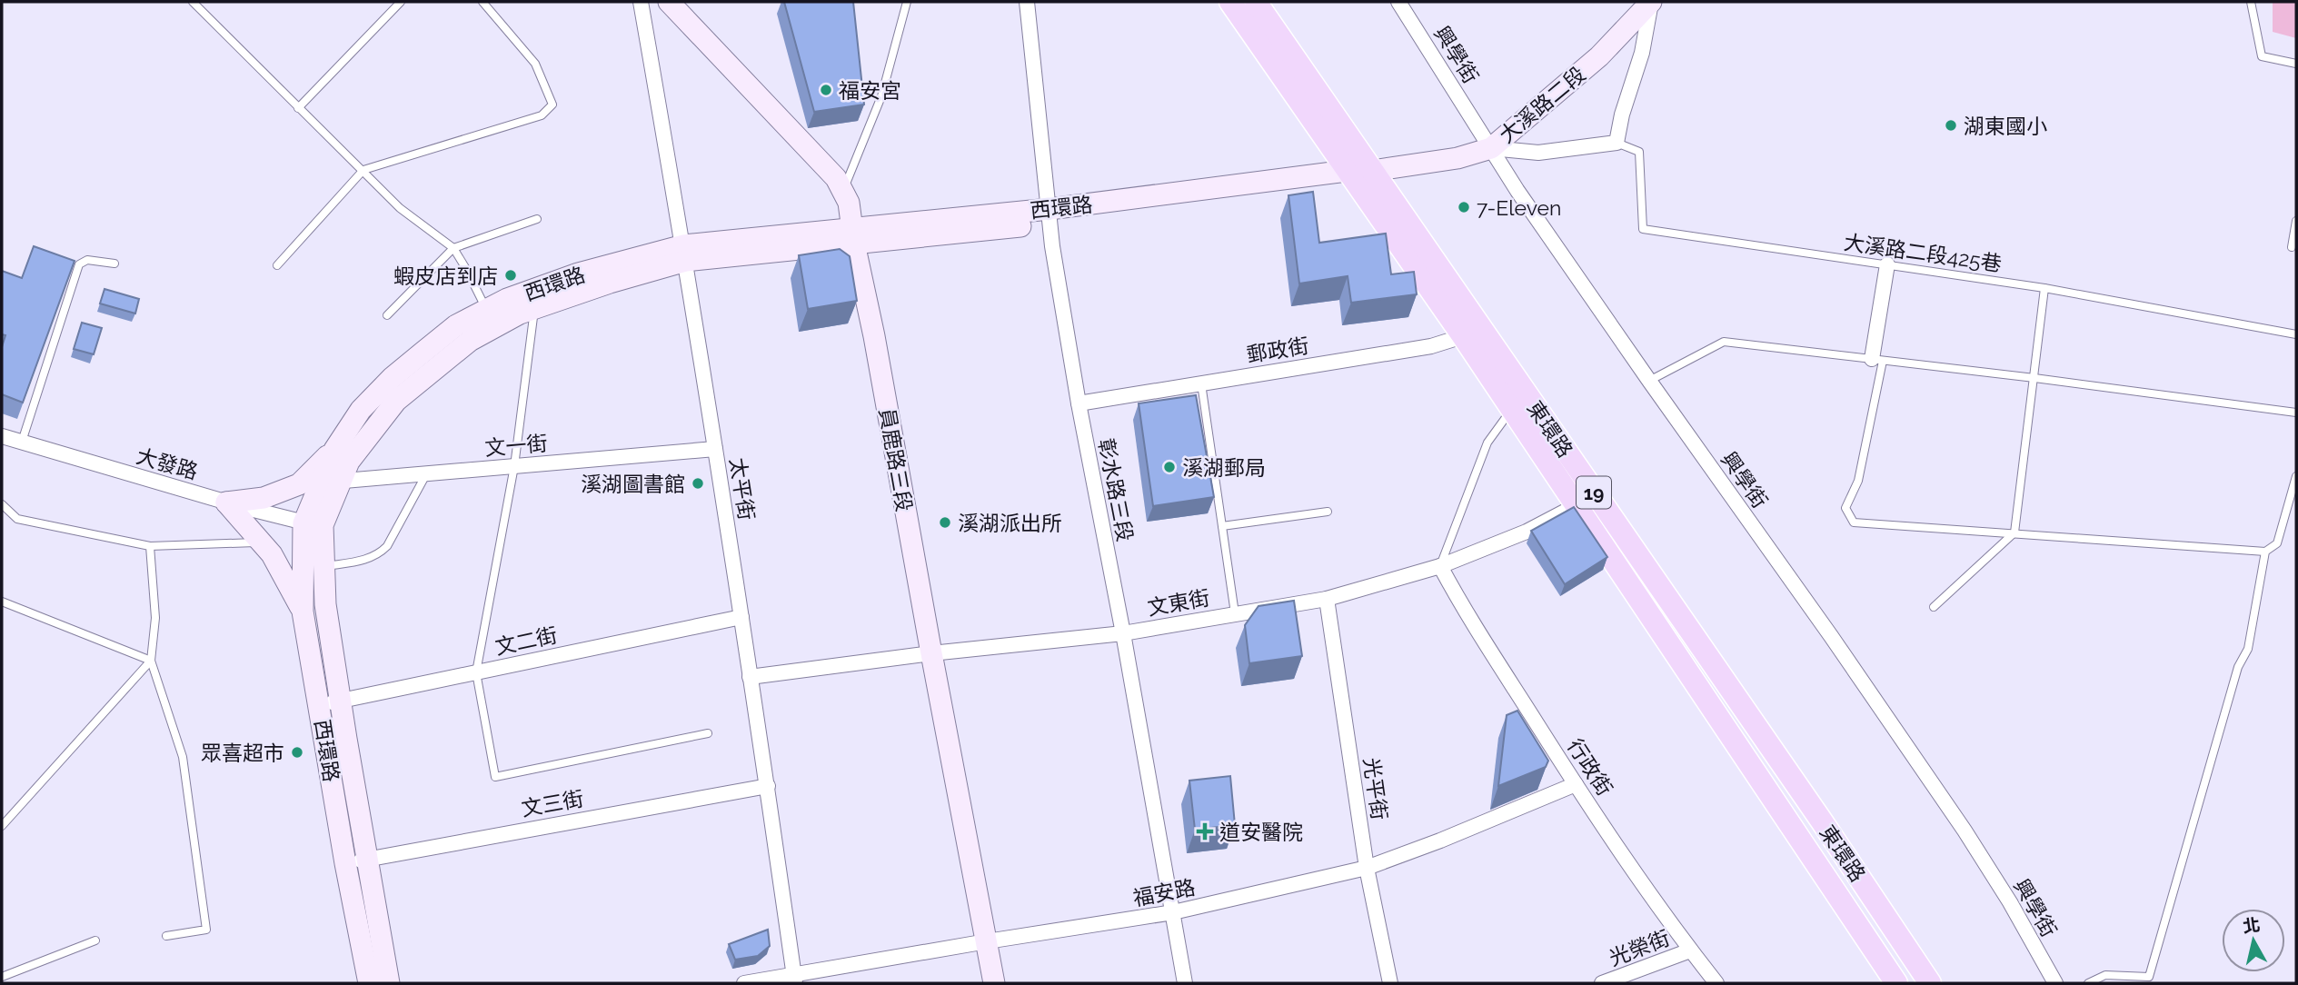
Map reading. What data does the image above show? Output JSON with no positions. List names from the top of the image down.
{
  "streets": {
    "main road": ["東環路", "19"],
    "street": [
      "興學街",
      "大溪路二段",
      "西環路",
      "郵政街",
      "文一街",
      "員鹿路三段",
      "大發路",
      "太平街",
      "彰水路三段",
      "文東街",
      "文二街",
      "行政街",
      "光平街",
      "文三街",
      "福安路",
      "光榮街"
    ],
    "lane": ["大溪路二段425巷"]
  },
  "crossings": [
    ["興學街", "大溪路二段"],
    ["大溪路二段", "西環路"],
    ["大溪路二段", "東環路"],
    ["西環路", "東環路"],
    ["西環路", "文一街"],
    ["西環路", "員鹿路三段"],
    ["西環路", "大發路"],
    ["西環路", "太平街"],
    ["西環路", "彰水路三段"],
    ["西環路", "文二街"],
    ["西環路", "文三街"],
    ["郵政街", "東環路"],
    ["郵政街", "彰水路三段"],
    ["東環路", "文東街"],
    ["文一街", "太平街"],
    ["員鹿路三段", "文東街"],
    ["員鹿路三段", "福安路"],
    ["太平街", "文東街"],
    ["太平街", "文二街"],
    ["太平街", "文三街"],
    ["太平街", "福安路"],
    ["彰水路三段", "文東街"],
    ["彰水路三段", "福安路"],
    ["文東街", "行政街"],
    ["文東街", "光平街"],
    ["行政街", "福安路"],
    ["行政街", "光榮街"],
    ["光平街", "福安路"]
  ],
  "places": {
    "other": [
      "福安宮",
      "湖東國小",
      "7-Eleven",
      "蝦皮店到店",
      "溪湖郵局",
      "溪湖圖書館",
      "溪湖派出所",
      "眾喜超市"
    ],
    "health": ["道安醫院"]
  },
  "north": "top"
}
